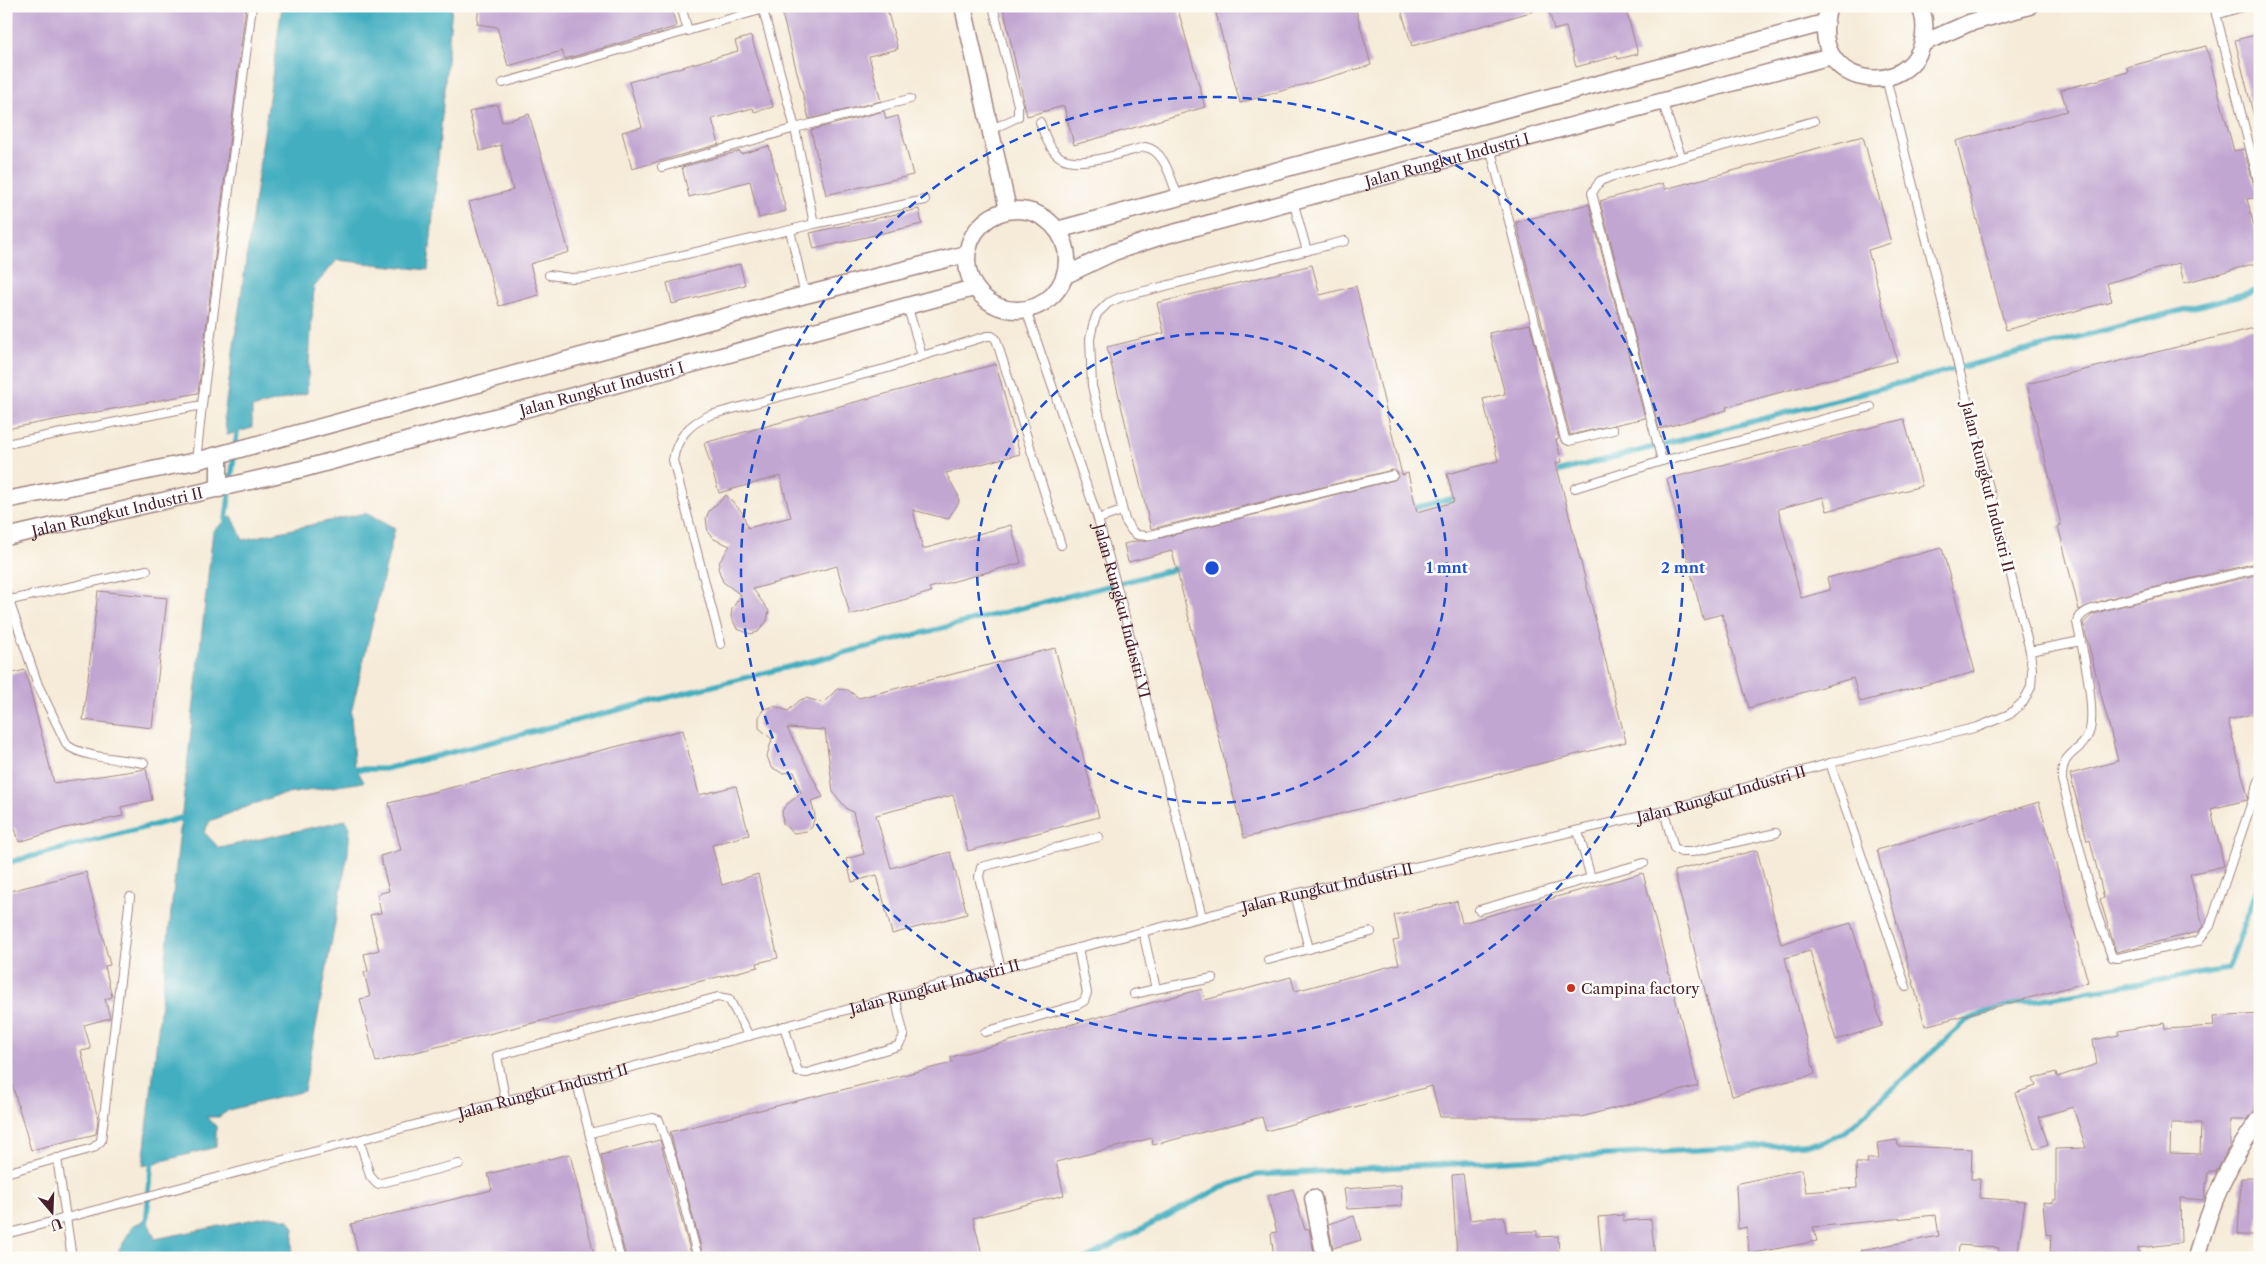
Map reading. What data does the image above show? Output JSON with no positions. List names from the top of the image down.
{
  "streets": {
    "street": ["Jalan Rungkut Industri I", "Jalan Rungkut Industri II"],
    "lane": ["Jalan Rungkut Industri VI"]
  },
  "crossings": [
    ["Jalan Rungkut Industri I", "Jalan Rungkut Industri II"],
    ["Jalan Rungkut Industri I", "Jalan Rungkut Industri VI"],
    ["Jalan Rungkut Industri II", "Jalan Rungkut Industri VI"]
  ],
  "places": ["Campina factory"],
  "north": "bottom",
  "rings": ["1 mnt", "2 mnt"]
}
